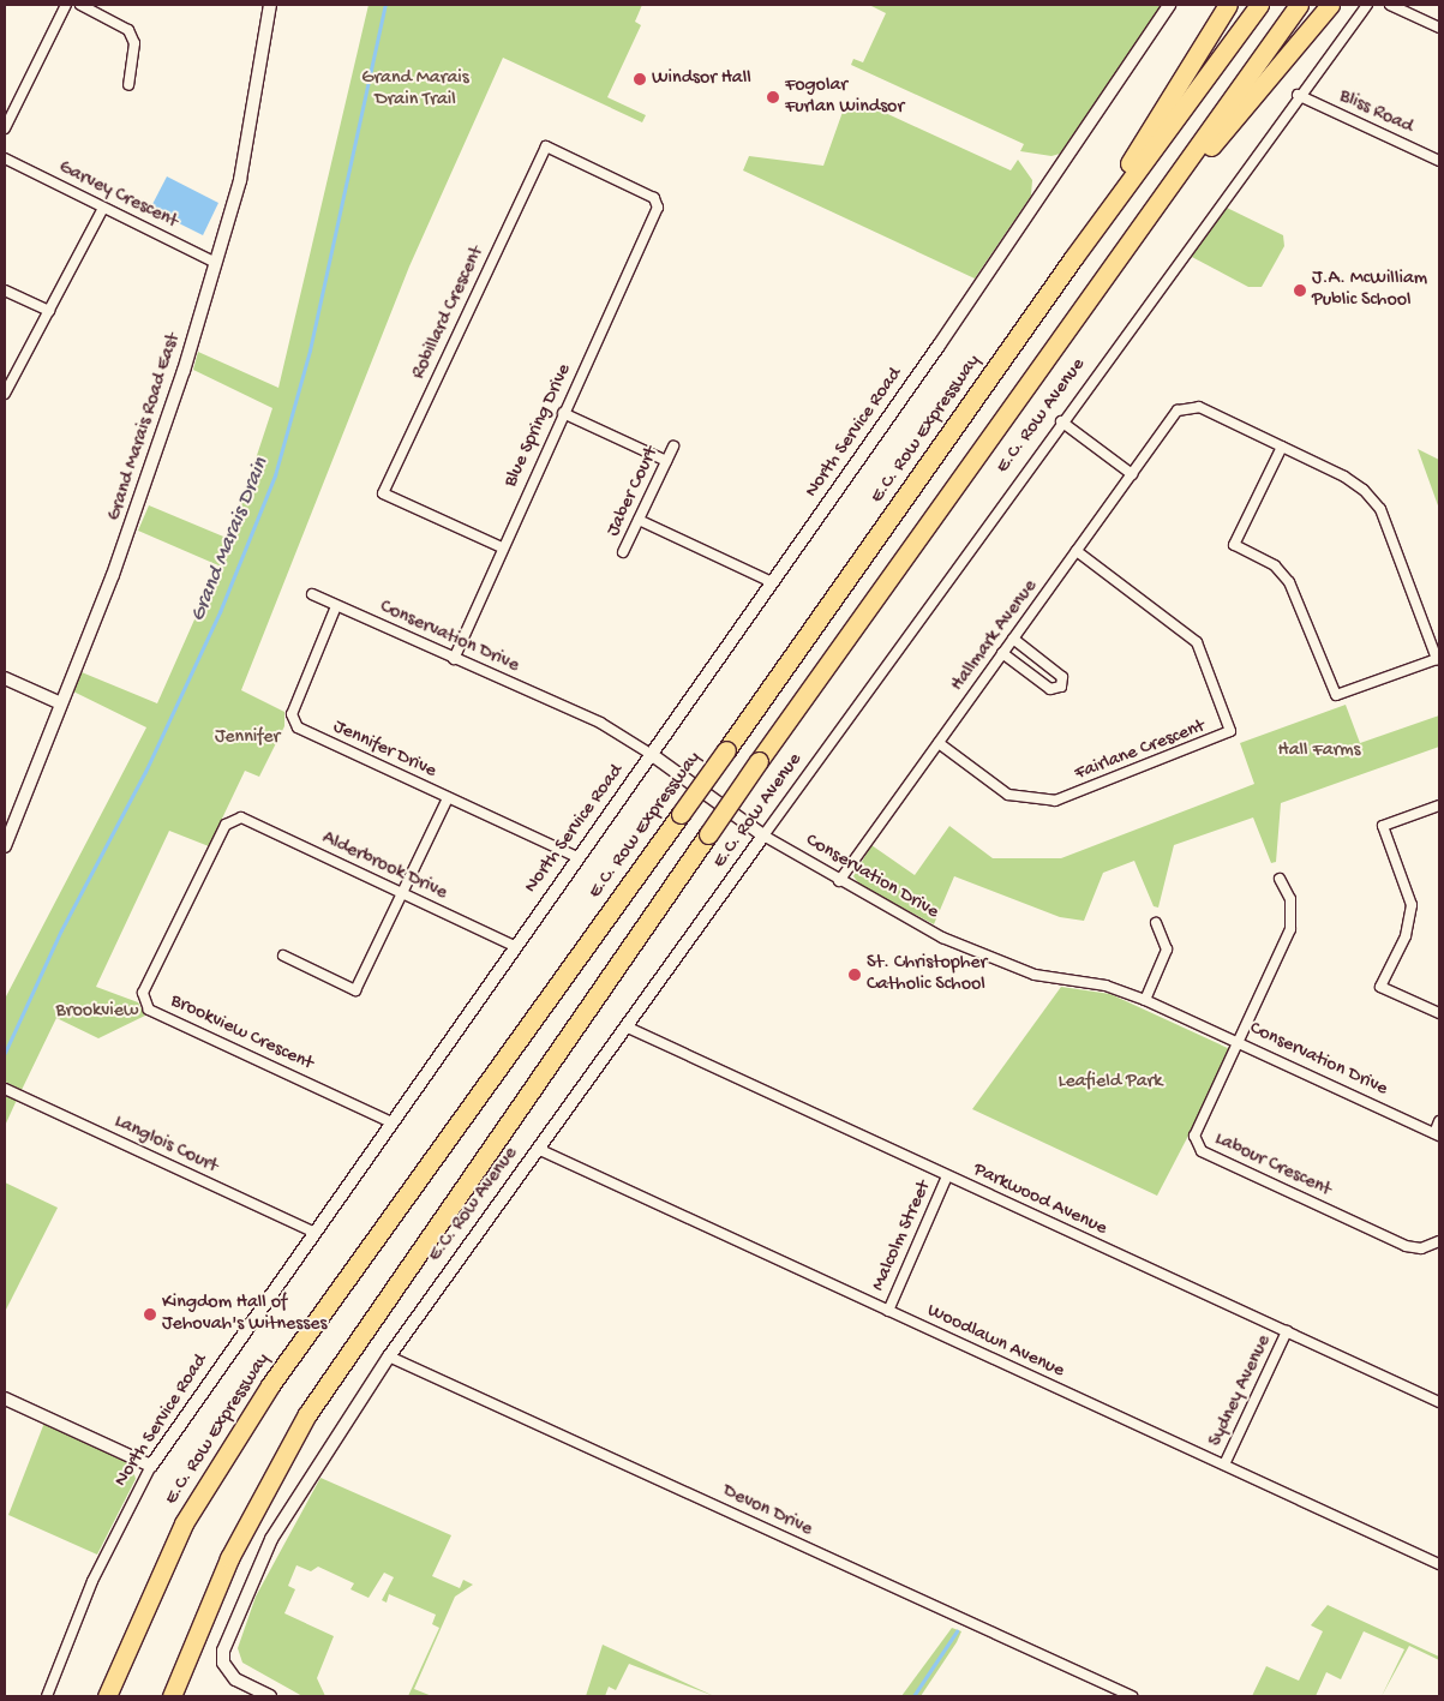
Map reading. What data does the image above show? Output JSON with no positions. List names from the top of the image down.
{
  "streets": {
    "highway": ["E.C. Row Expressway"],
    "street": [
      "Bliss Road",
      "Garvey Crescent",
      "Robillard Crescent",
      "E.C. Row Avenue",
      "Blue Spring Drive",
      "Grand Marais Road East",
      "North Service Road",
      "Jaber Court",
      "Hallmark Avenue",
      "Conservation Drive",
      "Jennifer Drive",
      "Fairlane Crescent",
      "Alderbrook Drive",
      "Brookview Crescent",
      "Langlois Court",
      "Labour Crescent",
      "Parkwood Avenue",
      "Malcolm Street",
      "Woodlawn Avenue",
      "Sydney Avenue",
      "Devon Drive"
    ]
  },
  "crossings": [
    ["Bliss Road", "E.C. Row Avenue"],
    ["Garvey Crescent", "Grand Marais Road East"],
    ["Robillard Crescent", "Blue Spring Drive"],
    ["E.C. Row Avenue", "Conservation Drive"],
    ["E.C. Row Avenue", "Parkwood Avenue"],
    ["E.C. Row Avenue", "Woodlawn Avenue"],
    ["E.C. Row Avenue", "Devon Drive"],
    ["Blue Spring Drive", "Conservation Drive"],
    ["North Service Road", "Conservation Drive"],
    ["North Service Road", "Jennifer Drive"],
    ["North Service Road", "Alderbrook Drive"],
    ["North Service Road", "Brookview Crescent"],
    ["North Service Road", "Langlois Court"],
    ["Hallmark Avenue", "Conservation Drive"],
    ["Hallmark Avenue", "Fairlane Crescent"],
    ["Conservation Drive", "Jennifer Drive"],
    ["Conservation Drive", "Labour Crescent"],
    ["Alderbrook Drive", "Brookview Crescent"],
    ["Parkwood Avenue", "Malcolm Street"],
    ["Parkwood Avenue", "Sydney Avenue"],
    ["Malcolm Street", "Woodlawn Avenue"],
    ["Woodlawn Avenue", "Sydney Avenue"]
  ],
  "water": ["Grand Marais Drain"],
  "parks": [
    "Grand Marais Drain Trail",
    "Jennifer",
    "Hall Farms",
    "Brookview",
    "Leafield Park"
  ],
  "places": [
    "Windsor Hall",
    "Fogolar Furlan Windsor",
    "J.A. McWilliam Public School",
    "St. Christopher Catholic School",
    "Kingdom Hall of Jehovah's Witnesses"
  ]
}
